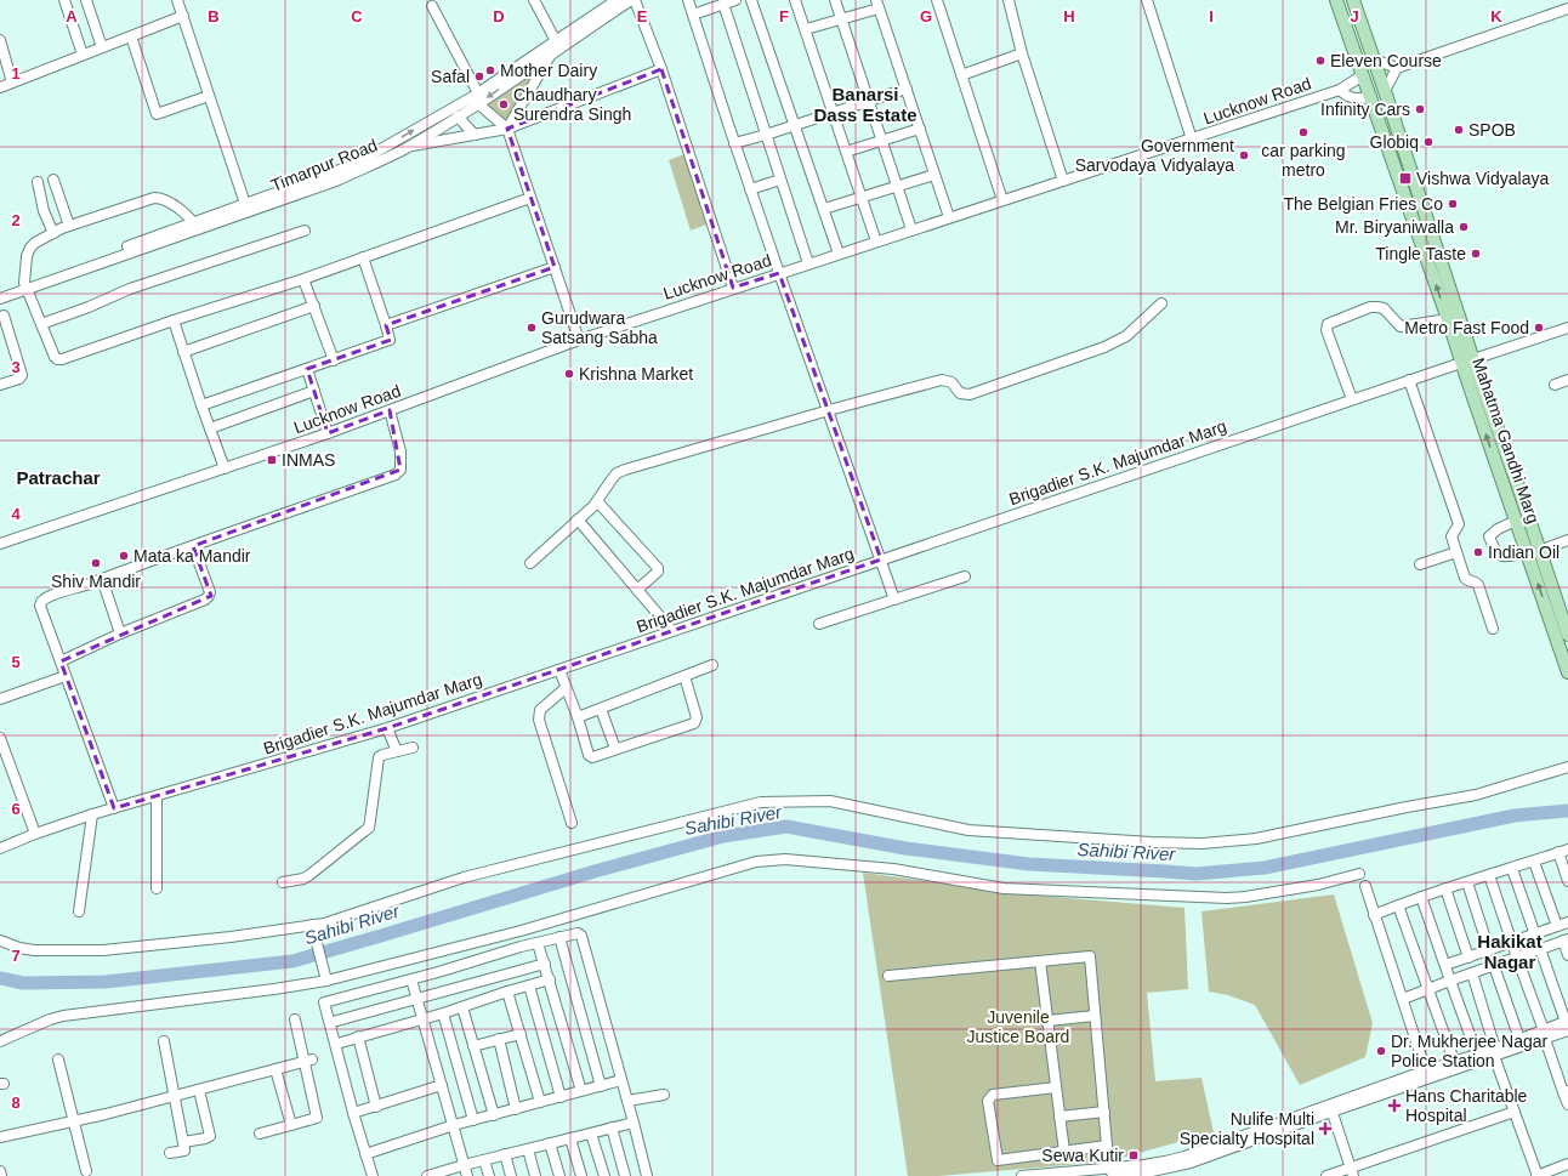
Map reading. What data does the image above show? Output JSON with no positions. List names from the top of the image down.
{
  "streets": {
    "main road": ["Mahatma Gandhi Marg"],
    "street": ["Lucknow Road", "Timarpur Road", "Brigadier S.K. Majumdar Marg"]
  },
  "crossings": [
    ["Lucknow Road", "Mahatma Gandhi Marg"],
    ["Mahatma Gandhi Marg", "Brigadier S.K. Majumdar Marg"]
  ],
  "districts": ["Banarsi Dass Estate", "Patrachar", "Hakikat Nagar"],
  "water": ["Sahibi River"],
  "parks": ["Juvenile Justice Board"],
  "places": {
    "other": [
      "Eleven Course",
      "Mother Dairy",
      "Safal",
      "Chaudhary Surendra Singh",
      "Infinity Cars",
      "SPOB",
      "car parking metro",
      "Globiq",
      "Government Sarvodaya Vidyalaya",
      "The Belgian Fries Co",
      "Mr. Biryaniwalla",
      "Tingle Taste",
      "Gurudwara Satsang Sabha",
      "Metro Fast Food",
      "Krishna Market",
      "Indian Oil",
      "Mata ka Mandir",
      "Shiv Mandir",
      "Dr. Mukherjee Nagar Police Station"
    ],
    "transit": ["Vishwa Vidyalaya", "INMAS", "Sewa Kutir"],
    "health": ["Hans Charitable Hospital", "Nulife Multi Specialty Hospital"]
  },
  "grid": {
    "columns": [
      "A",
      "B",
      "C",
      "D",
      "E",
      "F",
      "G",
      "H",
      "I",
      "J",
      "K"
    ],
    "rows": [
      "1",
      "2",
      "3",
      "4",
      "5",
      "6",
      "7",
      "8"
    ]
  }
}
